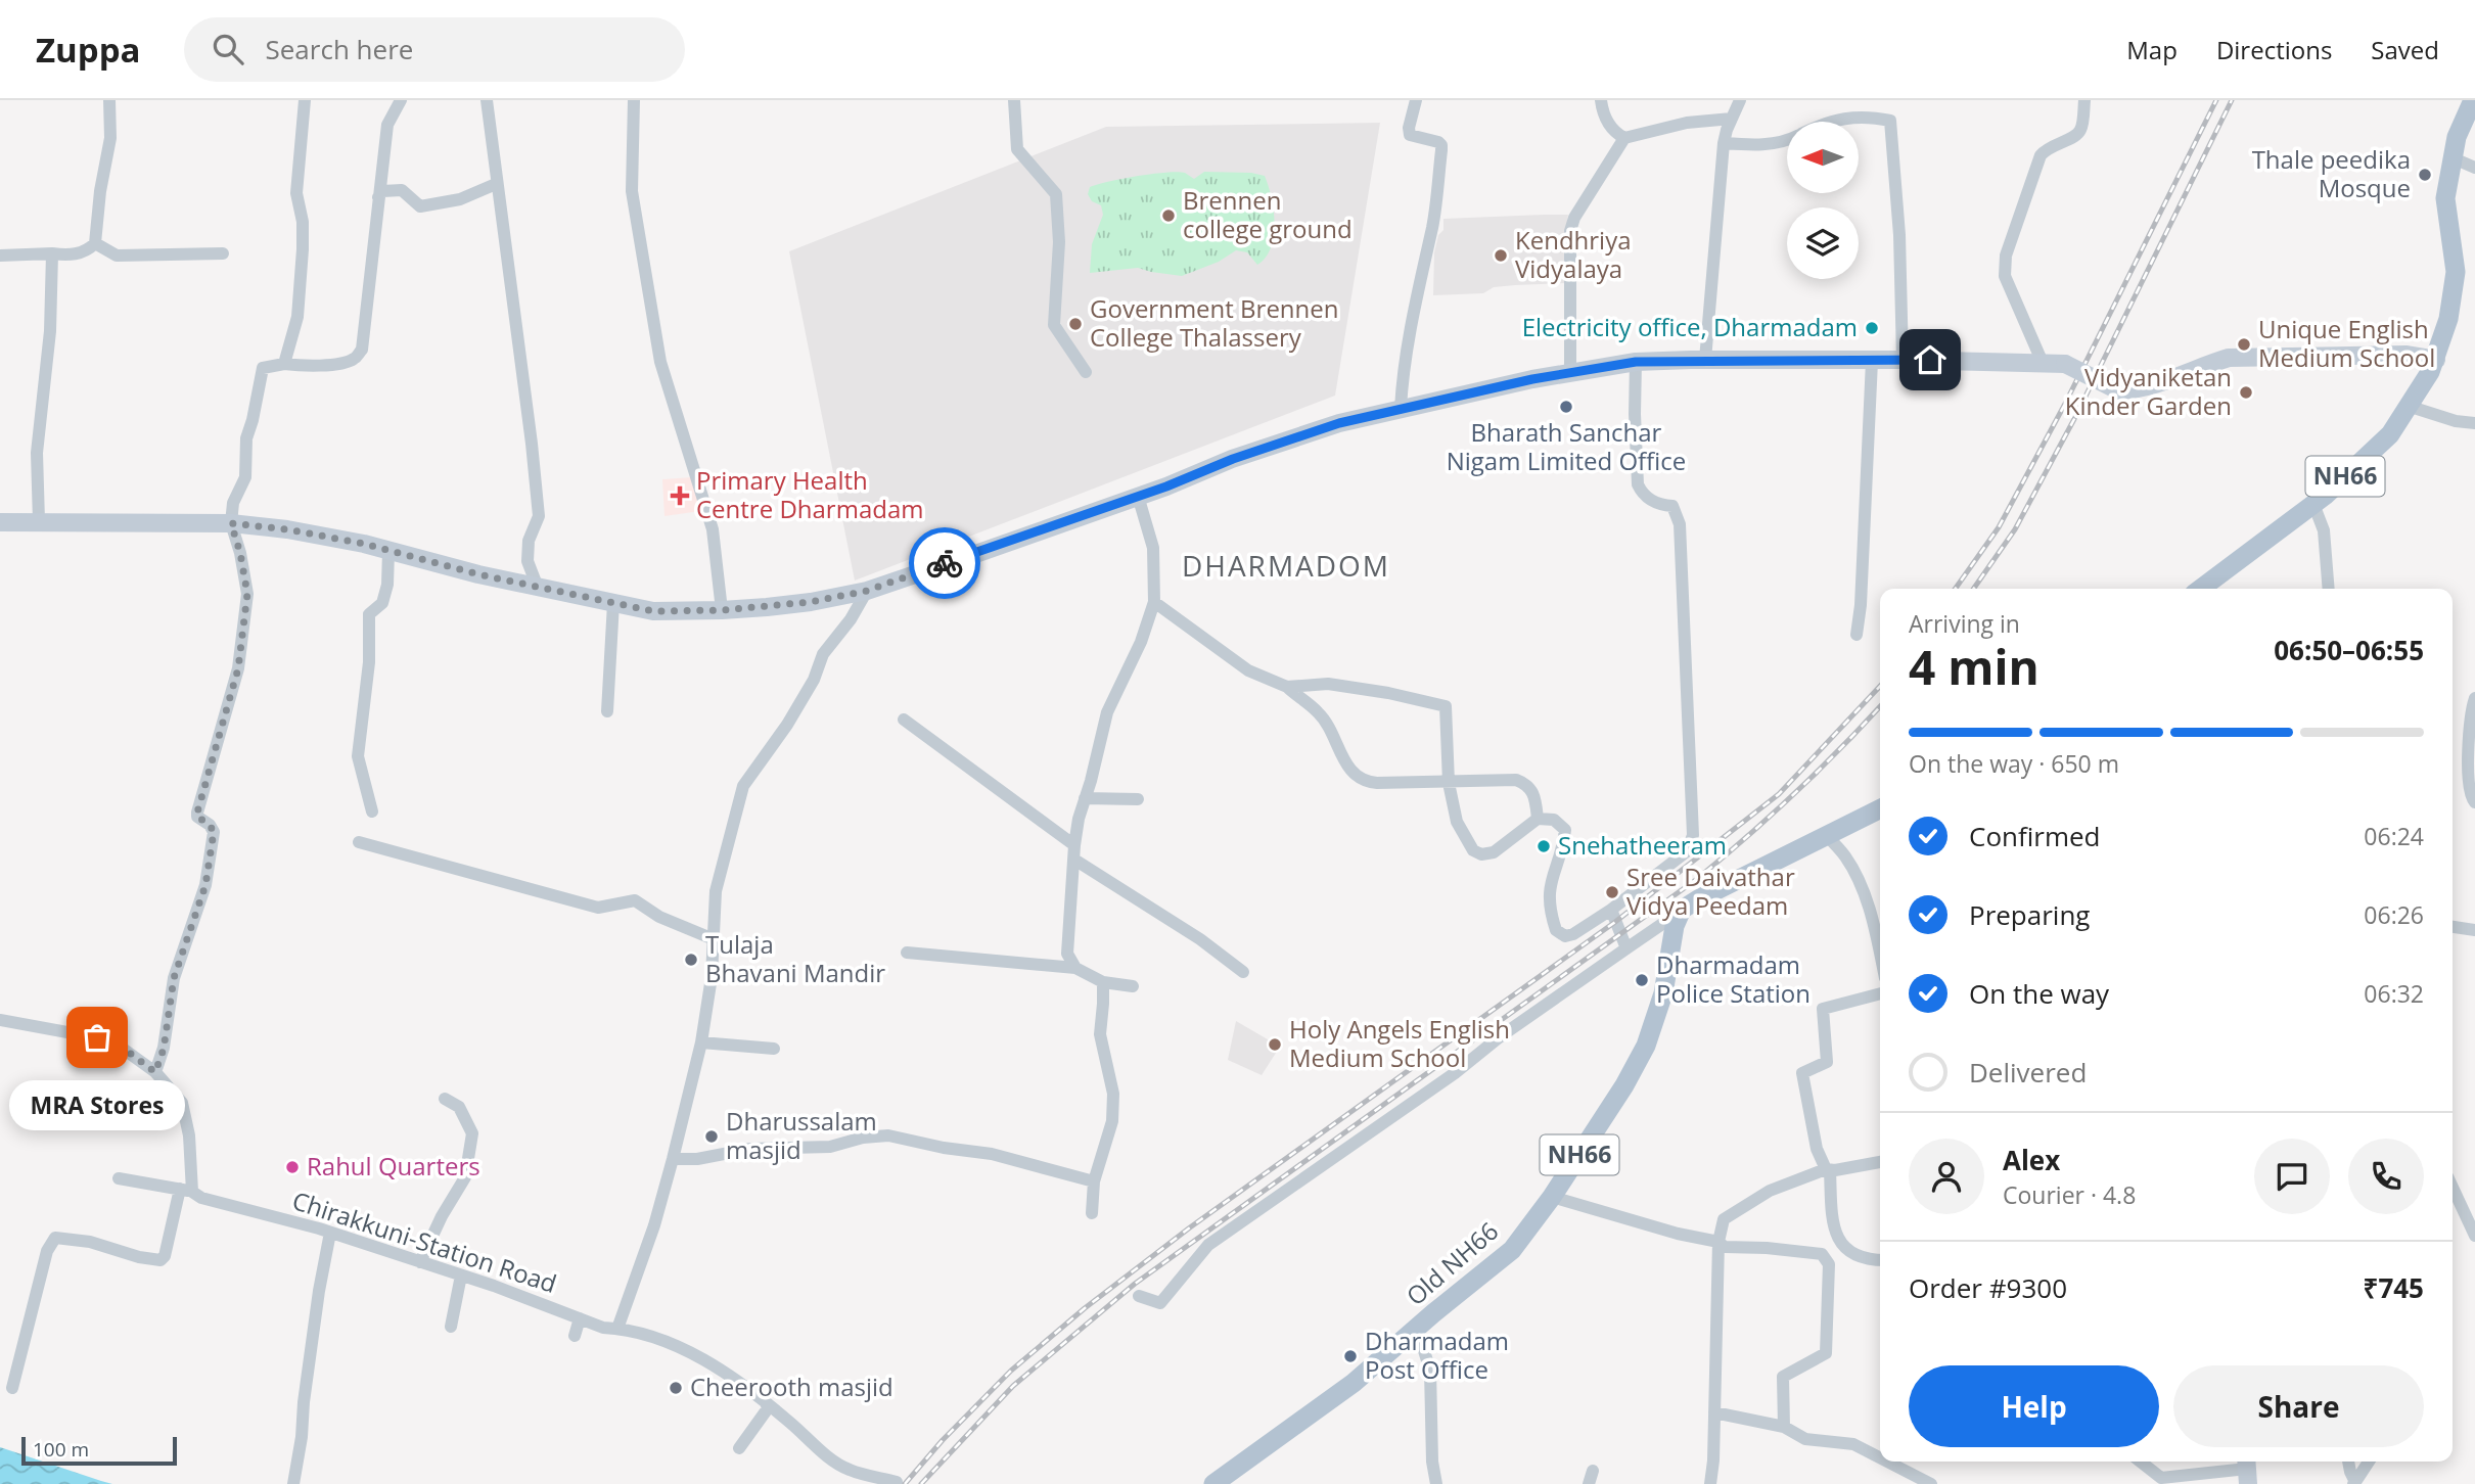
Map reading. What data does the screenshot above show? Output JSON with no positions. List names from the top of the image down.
{
  "streets": {
    "main road": ["NH66", "Old NH66"],
    "street": ["Chirakkuni-Station Road"]
  },
  "districts": ["DHARMADOM"],
  "places": {
    "other": [
      "Thale peedika Mosque",
      "Brennen college ground",
      "Kendhriya Vidyalaya",
      "Government Brennen College Thalassery",
      "Electricity office, Dharmadam",
      "Unique English Medium School",
      "Vidyaniketan Kinder Garden",
      "Bharath Sanchar Nigam Limited Office",
      "Snehatheeram",
      "Sree Daivathar Vidya Peedam",
      "Tulaja Bhavani Mandir",
      "Dharmadam Police Station",
      "MRA Stores",
      "Holy Angels English Medium School",
      "Dharussalam masjid",
      "Rahul Quarters",
      "Dharmadam Post Office",
      "Cheerooth masjid"
    ],
    "health": ["Primary Health Centre Dharmadam"]
  },
  "scale_bar": "100 m",
  "north": "left",
  "page": {
    "header": "Zuppa",
    "search": "Search here",
    "nav": ["Map", "Directions", "Saved"],
    "heading": ["4 min", "Arriving in", "06:50–06:55"],
    "panel": [
      "Alex",
      "Courier · 4.8",
      "Order #9300",
      "₹745"
    ],
    "bar": "On the way · 650 m",
    "list": [
      ["Confirmed", "06:24"],
      ["Preparing", "06:26"],
      ["On the way", "06:32"],
      "Delivered"
    ],
    "bubble": "MRA Stores",
    "buttons": ["Help", "Share"],
    "scale": "100 m"
  }
}
